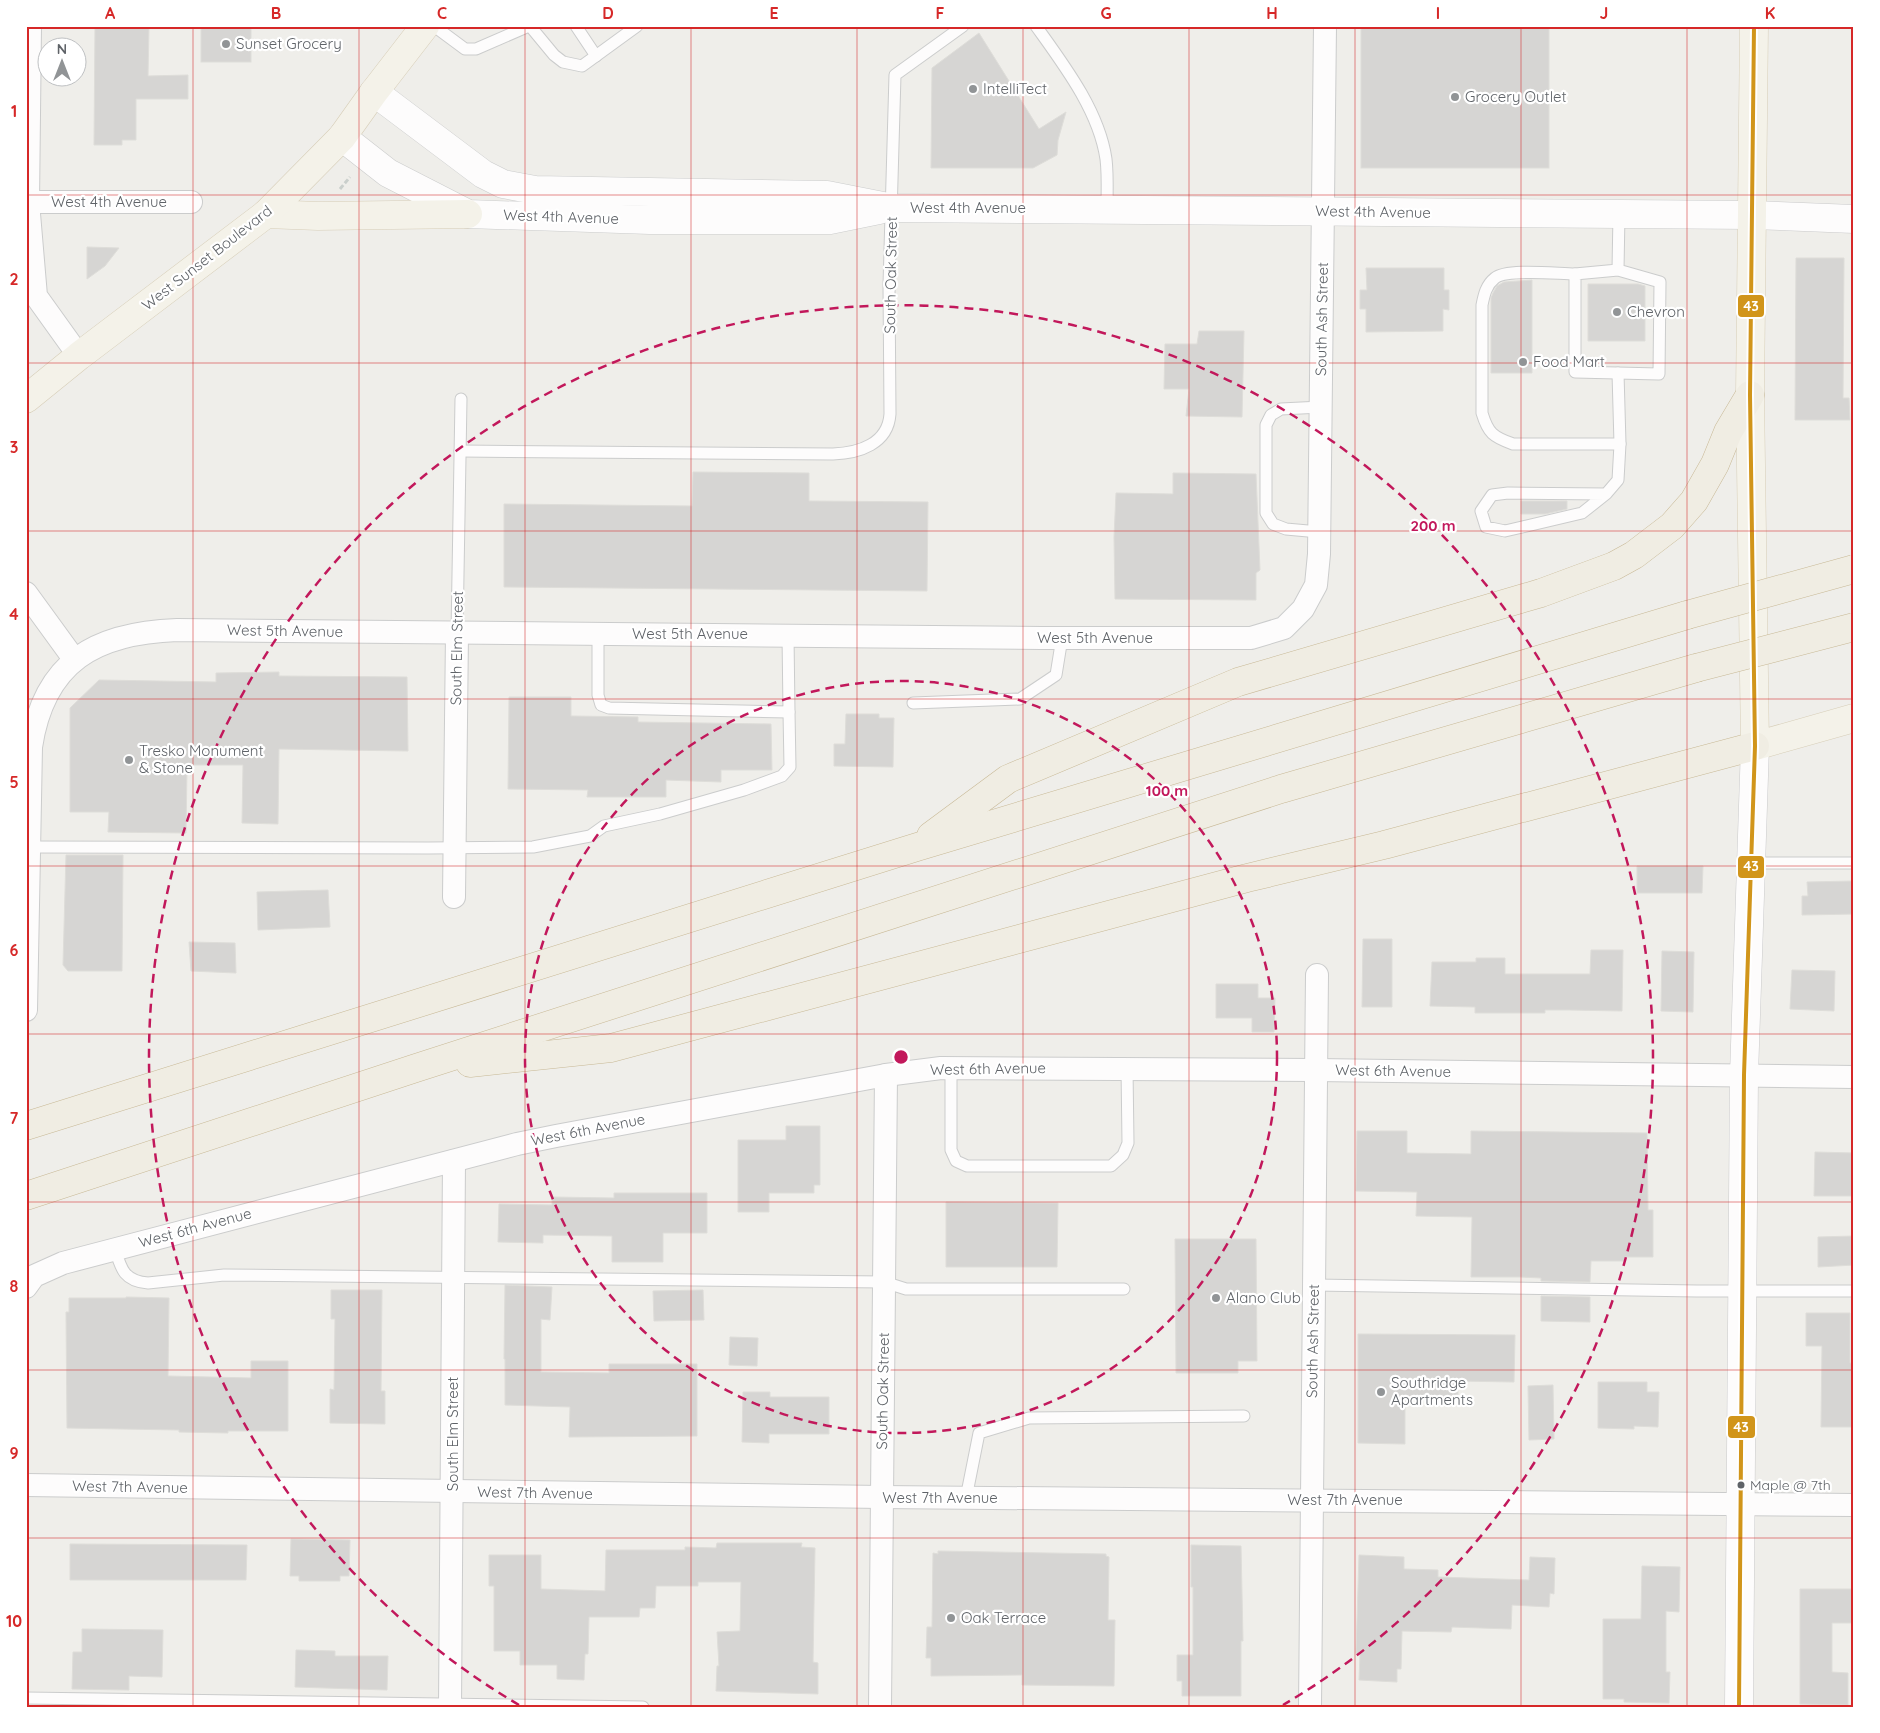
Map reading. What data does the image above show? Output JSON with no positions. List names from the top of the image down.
{
  "streets": {
    "main road": ["West Sunset Boulevard"],
    "street": [
      "West 4th Avenue",
      "South Oak Street",
      "South Ash Street",
      "West 5th Avenue",
      "South Elm Street",
      "West 6th Avenue",
      "West 7th Avenue"
    ]
  },
  "crossings": [
    ["West 4th Avenue", "West Sunset Boulevard"],
    ["West 4th Avenue", "South Oak Street"],
    ["West 4th Avenue", "South Ash Street"],
    ["South Oak Street", "South Elm Street"],
    ["South Oak Street", "West 6th Avenue"],
    ["South Oak Street", "West 7th Avenue"],
    ["South Ash Street", "West 5th Avenue"],
    ["South Ash Street", "West 6th Avenue"],
    ["South Ash Street", "West 7th Avenue"],
    ["West 5th Avenue", "South Elm Street"],
    ["South Elm Street", "West 6th Avenue"],
    ["South Elm Street", "West 7th Avenue"]
  ],
  "places": [
    "Sunset Grocery",
    "IntelliTect",
    "Grocery Outlet",
    "Chevron",
    "Food Mart",
    "Tresko Monument & Stone",
    "Alano Club",
    "Southridge Apartments",
    "Maple @ 7th",
    "Oak Terrace"
  ],
  "lines": ["transit line 43"],
  "north": "top",
  "grid": {
    "columns": [
      "A",
      "B",
      "C",
      "D",
      "E",
      "F",
      "G",
      "H",
      "I",
      "J",
      "K"
    ],
    "rows": [
      "1",
      "2",
      "3",
      "4",
      "5",
      "6",
      "7",
      "8",
      "9",
      "10"
    ]
  },
  "rings": ["200 m", "100 m"]
}
